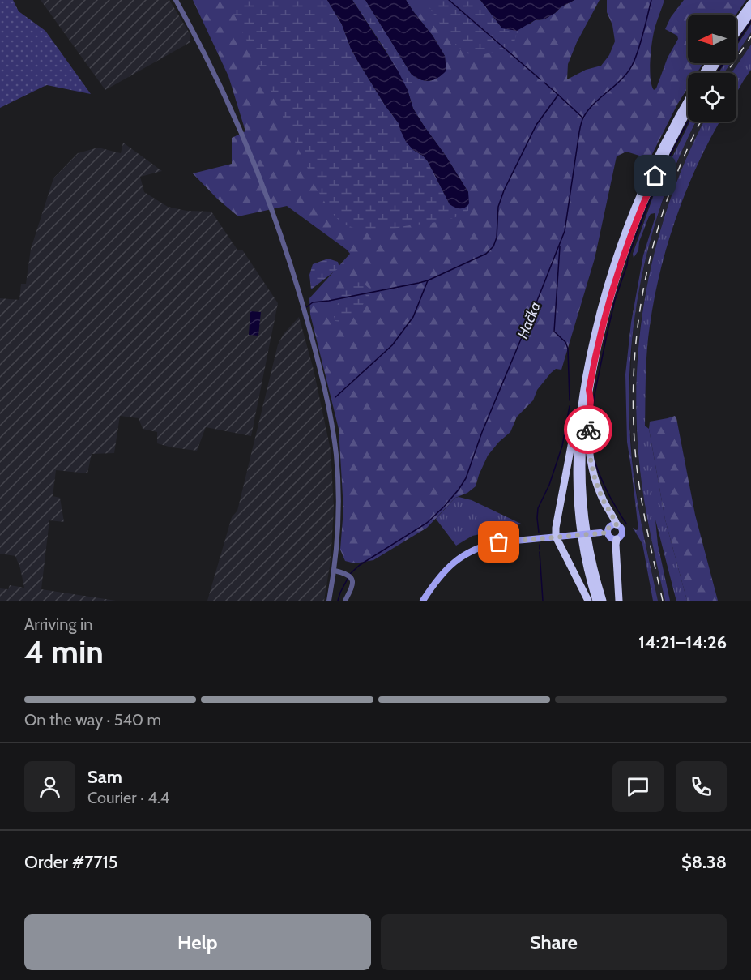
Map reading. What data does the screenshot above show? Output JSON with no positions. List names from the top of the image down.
{
  "water": ["Hačka"],
  "north": "left",
  "page": {
    "heading": ["4 min", "Arriving in", "14:21–14:26"],
    "panel": [
      "Sam",
      "Courier · 4.4",
      "Order #7715",
      "$8.38"
    ],
    "bar": "On the way · 540 m",
    "buttons": ["Help", "Share"]
  }
}
